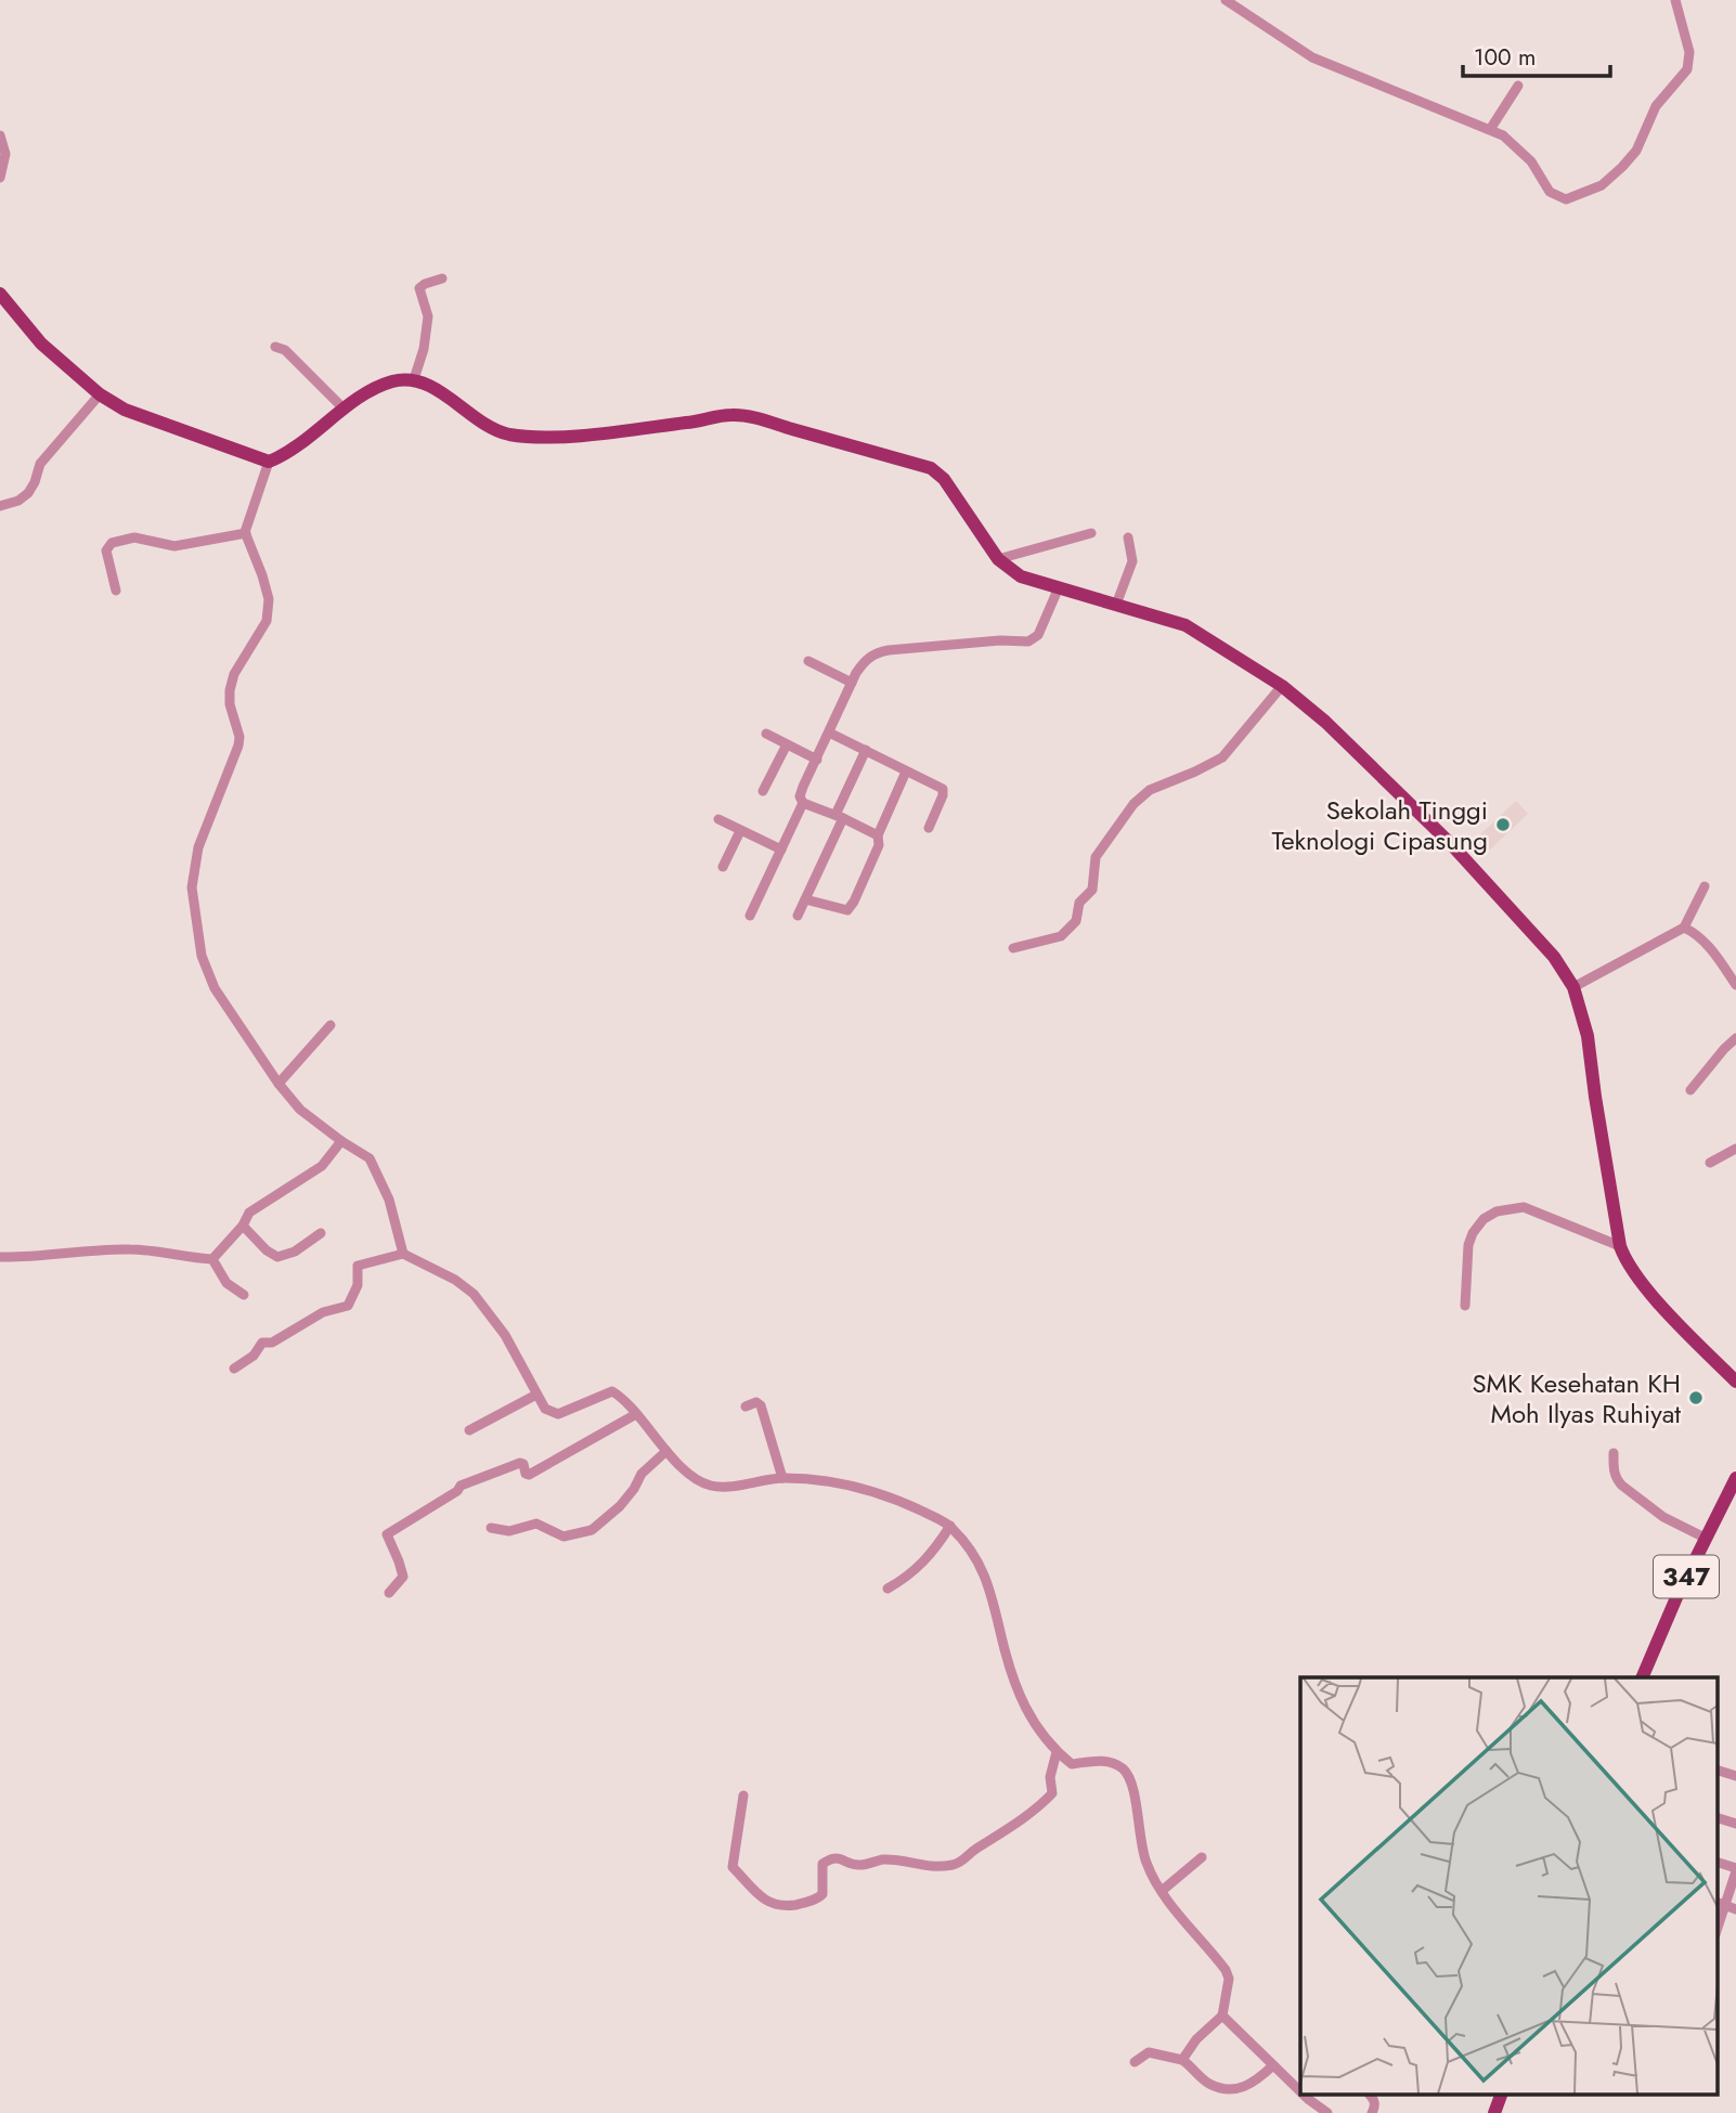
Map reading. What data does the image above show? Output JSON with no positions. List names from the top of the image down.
{
  "streets": {
    "main road": ["347"]
  },
  "places": ["Sekolah Tinggi Teknologi Cipasung", "SMK Kesehatan KH Moh Ilyas Ruhiyat"],
  "scale_bar": "100 m"
}
